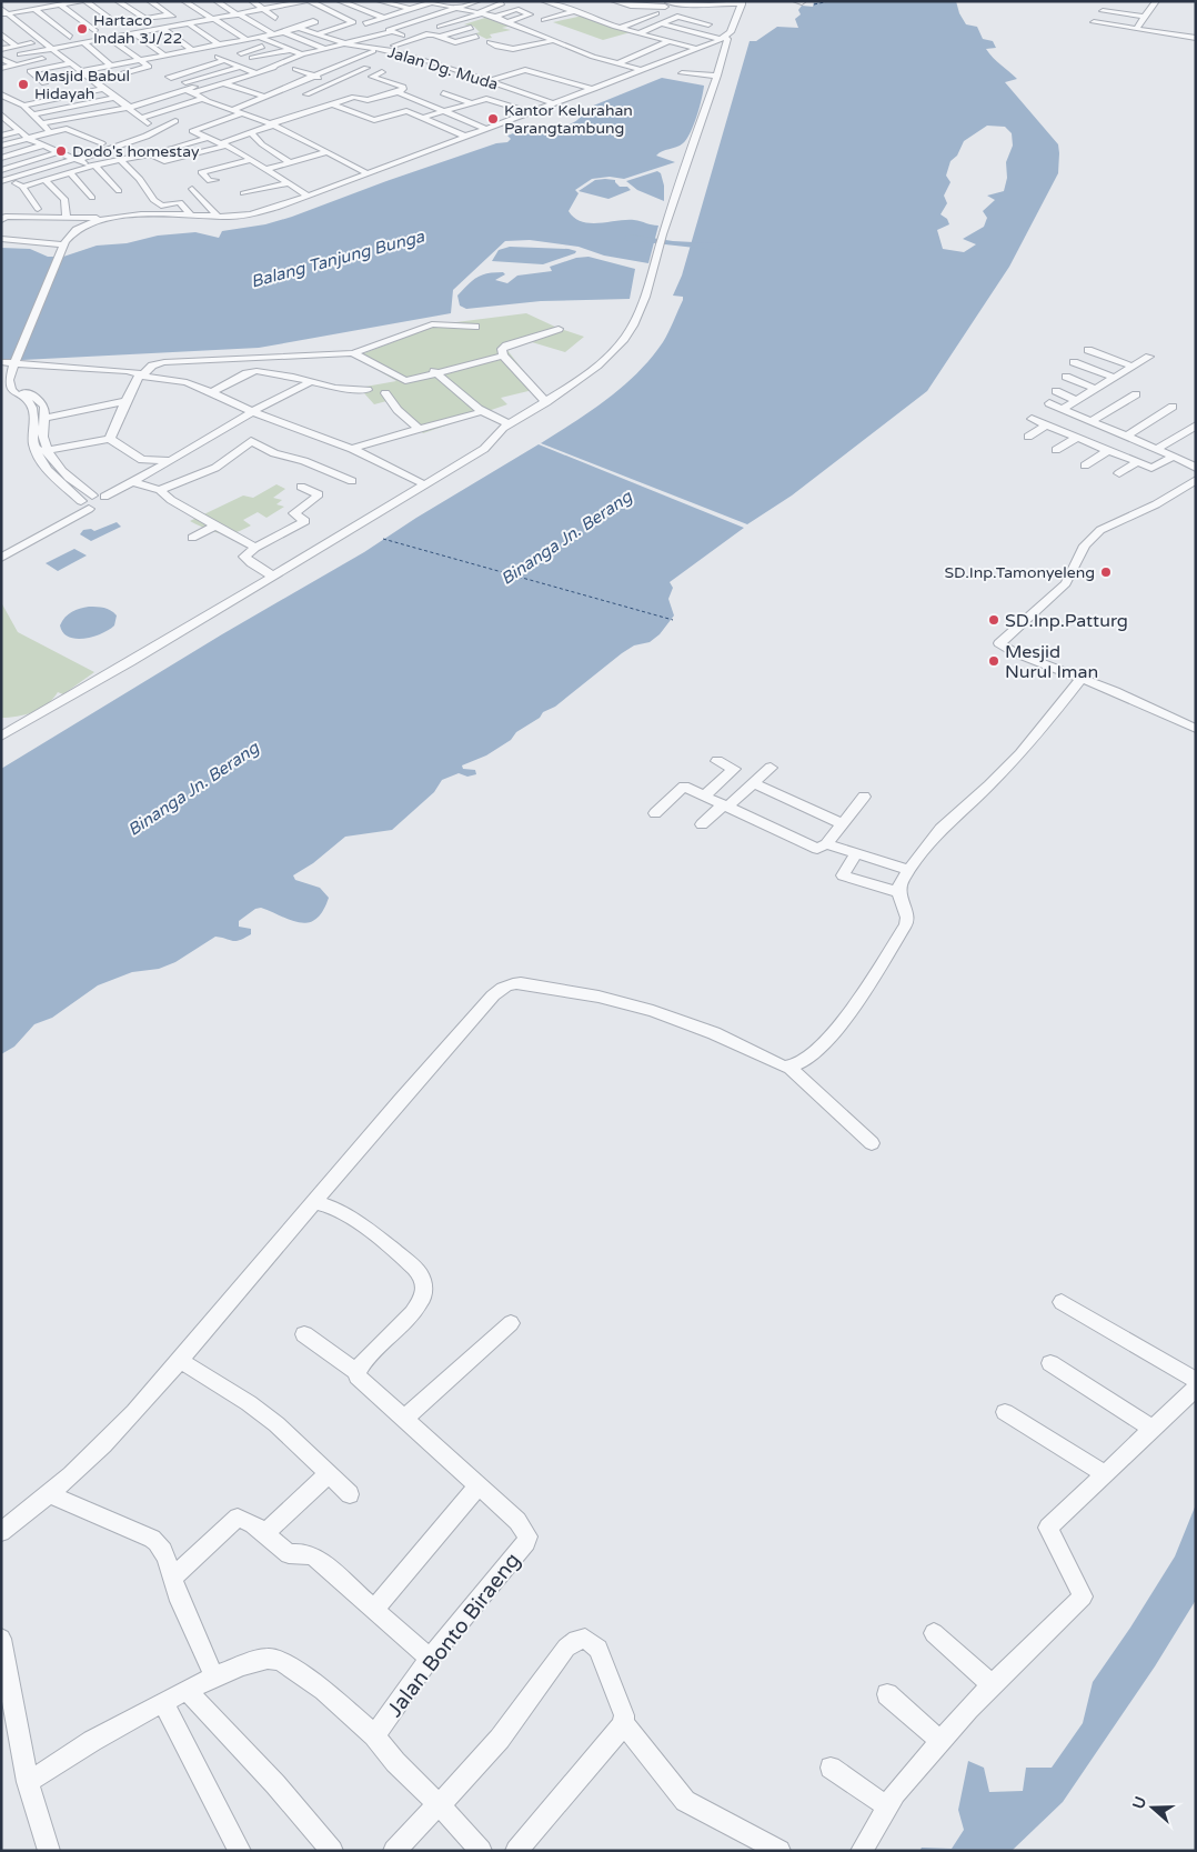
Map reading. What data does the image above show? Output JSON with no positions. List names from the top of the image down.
{
  "streets": {
    "street": ["Jalan Dg. Muda", "Jalan Bonto Biraeng"]
  },
  "water": ["Balang Tanjung Bunga", "Binanga Jn. Berang"],
  "places": [
    "Hartaco Indah 3J/22",
    "Masjid Babul Hidayah",
    "Kantor Kelurahan Parangtambung",
    "Dodo's homestay",
    "SD.Inp.Tamonyeleng",
    "SD.Inp.Patturg",
    "Mesjid Nurul Iman"
  ],
  "north": "left"
}
